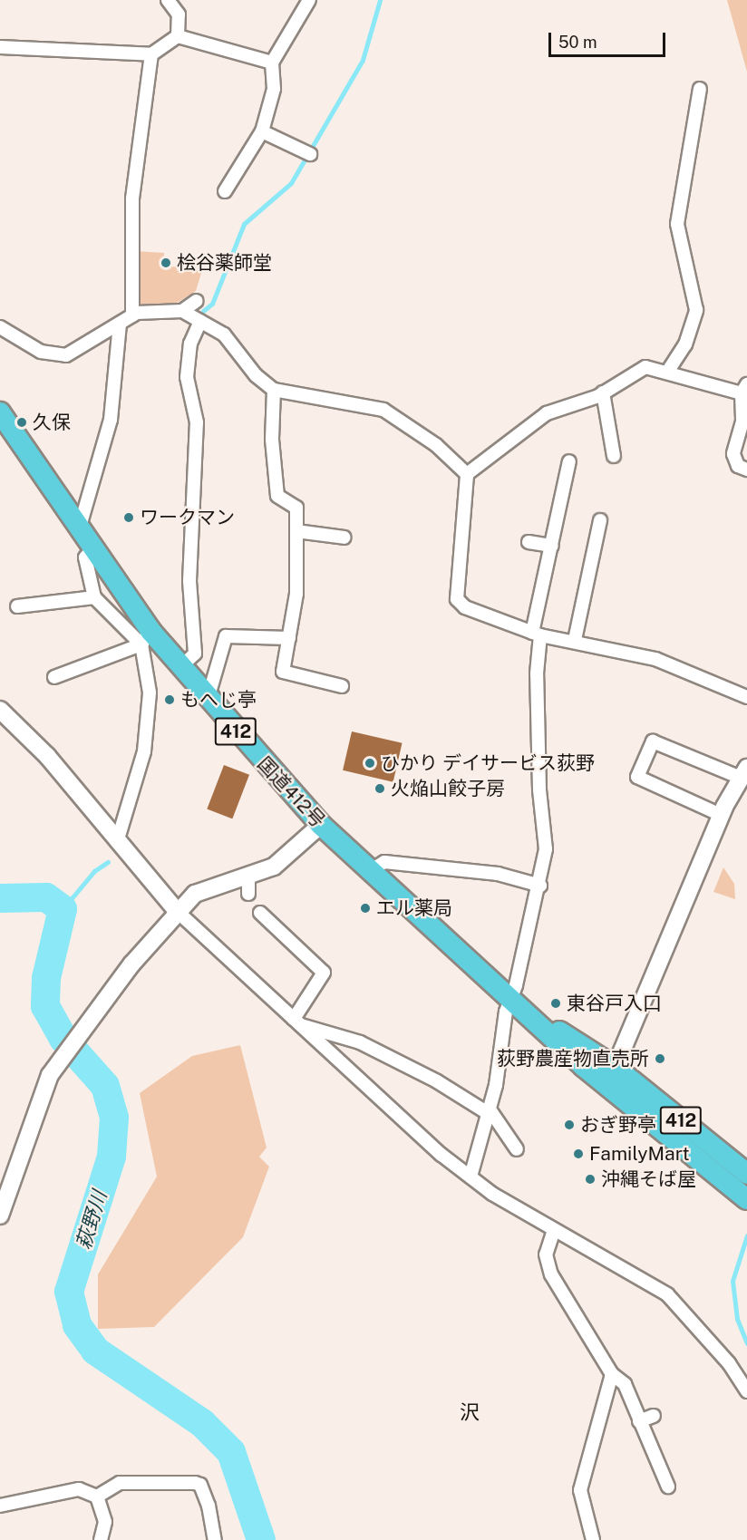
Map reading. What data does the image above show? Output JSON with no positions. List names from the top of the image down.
{
  "streets": {
    "highway": ["412", "国道412号"]
  },
  "districts": ["沢"],
  "water": ["萩野川"],
  "places": [
    "桧谷薬師堂",
    "久保",
    "ワークマン",
    "もへじ亭",
    "ひかり デイサービス荻野",
    "火焔山餃子房",
    "エル薬局",
    "東谷戸入口",
    "荻野農産物直売所",
    "おぎ野亭",
    "FamilyMart",
    "沖縄そば屋"
  ],
  "scale_bar": "50 m"
}
